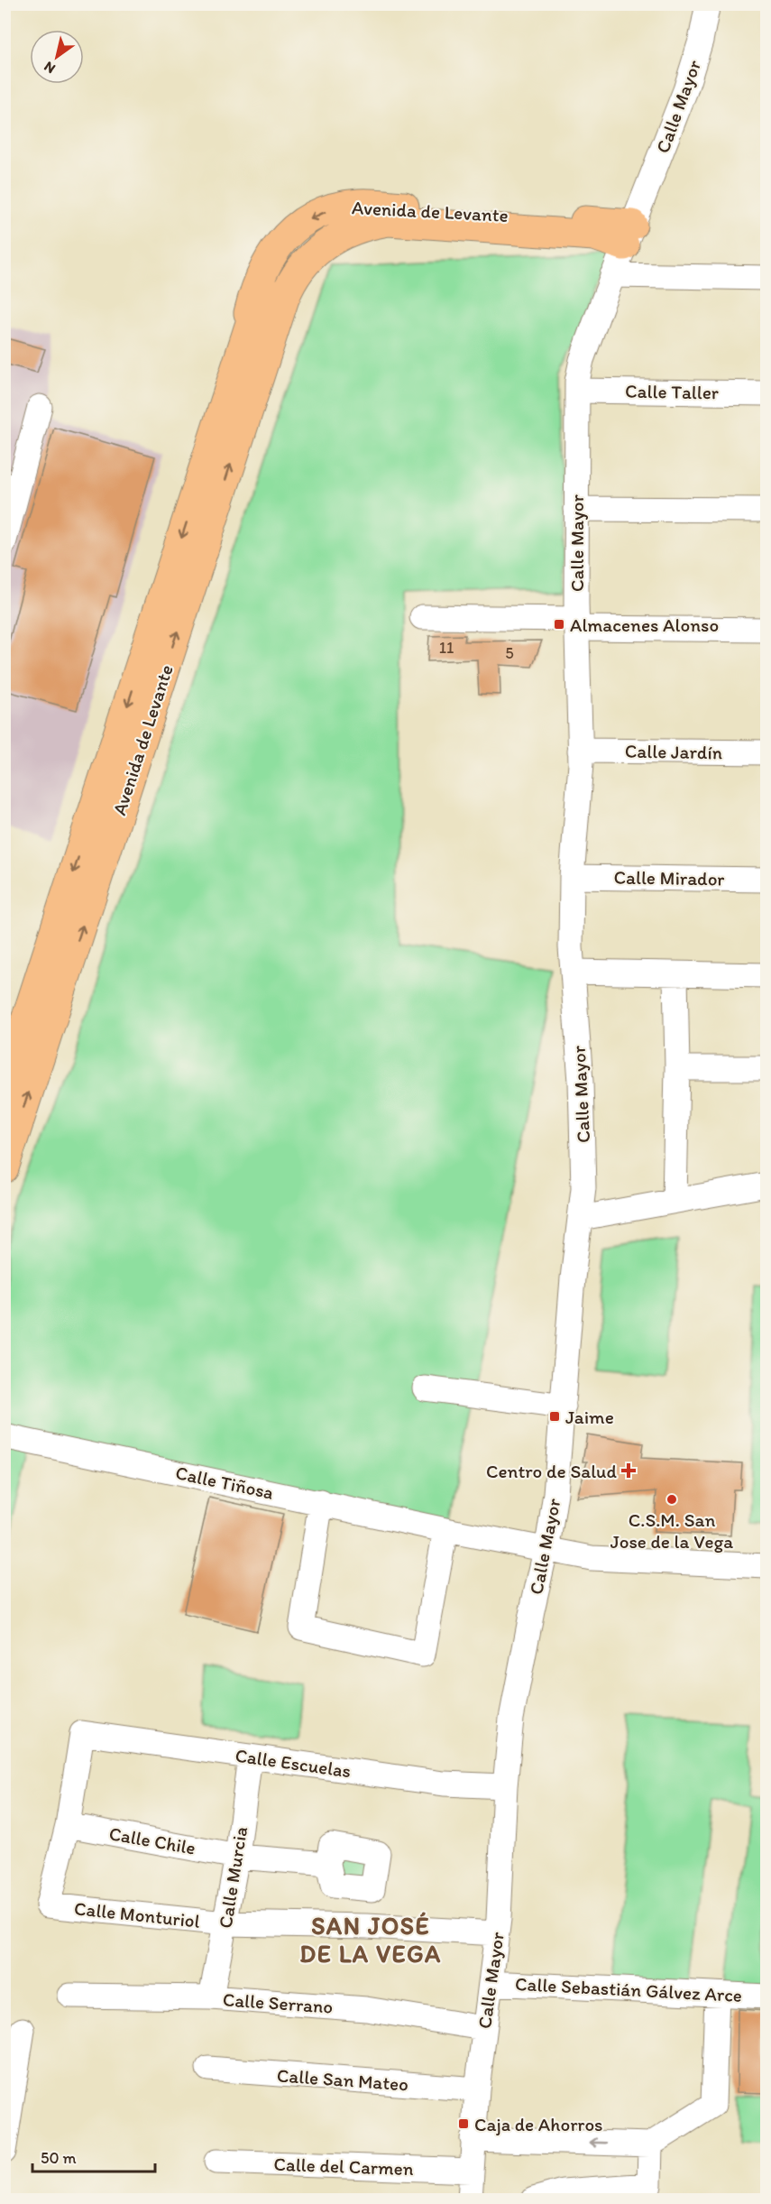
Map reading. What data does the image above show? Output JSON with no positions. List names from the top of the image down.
{
  "streets": {
    "main road": ["Avenida de Levante"],
    "street": [
      "Calle Mayor",
      "Calle Taller",
      "Calle Jardín",
      "Calle Mirador",
      "Calle Tiñosa",
      "Calle Escuelas",
      "Calle Chile",
      "Calle Murcia",
      "Calle Monturiol",
      "Calle Sebastián Gálvez Arce",
      "Calle Serrano",
      "Calle San Mateo",
      "Calle del Carmen"
    ]
  },
  "crossings": [
    ["Calle Mayor", "Avenida de Levante"],
    ["Calle Mayor", "Calle Taller"],
    ["Calle Mayor", "Calle Jardín"],
    ["Calle Mayor", "Calle Mirador"],
    ["Calle Mayor", "Calle Tiñosa"],
    ["Calle Mayor", "Calle Escuelas"],
    ["Calle Mayor", "Calle Monturiol"],
    ["Calle Mayor", "Calle Sebastián Gálvez Arce"],
    ["Calle Mayor", "Calle Serrano"],
    ["Calle Mayor", "Calle San Mateo"],
    ["Calle Mayor", "Calle del Carmen"],
    ["Calle Escuelas", "Calle Chile"],
    ["Calle Escuelas", "Calle Murcia"],
    ["Calle Escuelas", "Calle Monturiol"],
    ["Calle Chile", "Calle Murcia"],
    ["Calle Chile", "Calle Monturiol"],
    ["Calle Murcia", "Calle Monturiol"],
    ["Calle Murcia", "Calle Serrano"]
  ],
  "districts": ["SAN JOSÉ DE LA VEGA"],
  "places": {
    "transit": ["Almacenes Alonso", "Jaime", "Caja de Ahorros"],
    "health": ["Centro de Salud"],
    "other": ["C.S.M. San Jose de la Vega"]
  },
  "house_numbers": ["11", "5"],
  "scale_bar": "50 m",
  "north": "bottom left"
}
